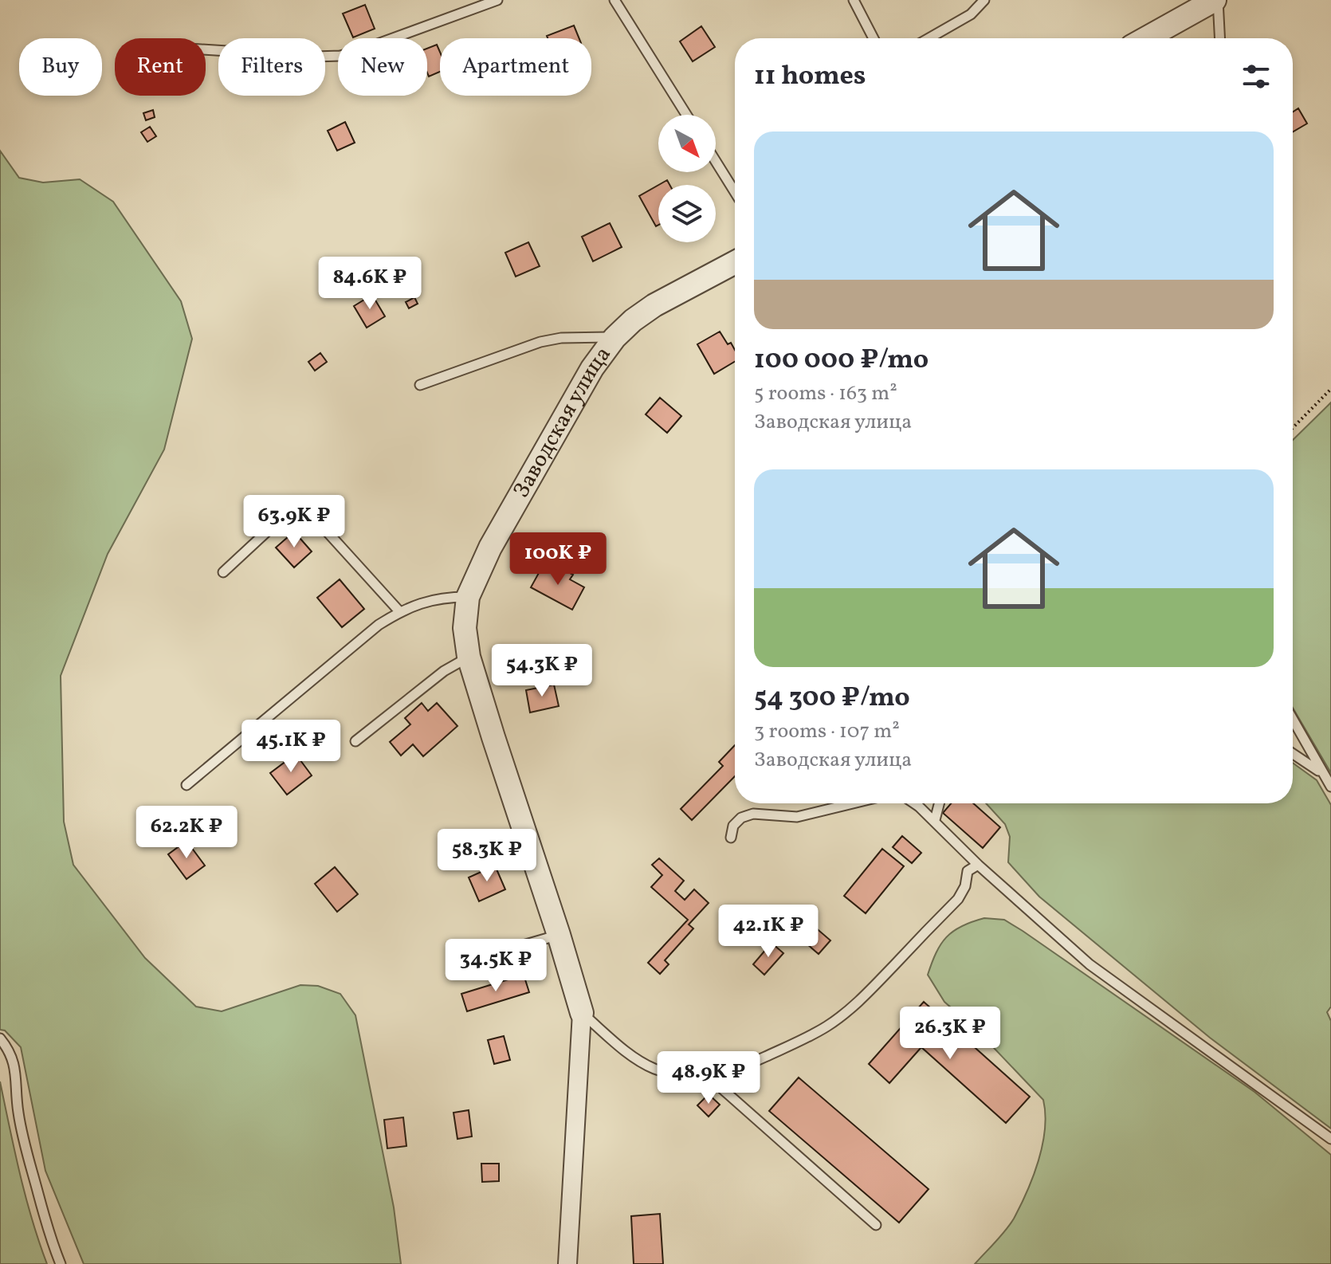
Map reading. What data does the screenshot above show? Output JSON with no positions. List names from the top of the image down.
{
  "streets": {
    "street": ["Заводская улица"]
  },
  "north": "bottom right",
  "page": {
    "chip": [
      "Buy",
      "Rent",
      "Filters",
      "New",
      "Apartment"
    ],
    "heading": "11 homes",
    "list": [
      {
        "name": "100 000 ₽/mo",
        "note": "5 rooms · 163 m² · Заводская улица"
      },
      {
        "name": "54 300 ₽/mo",
        "note": "3 rooms · 107 m² · Заводская улица"
      }
    ],
    "price": [
      "84.6K ₽",
      "63.9K ₽",
      "100K ₽",
      "54.3K ₽",
      "45.1K ₽",
      "62.2K ₽",
      "58.3K ₽",
      "42.1K ₽",
      "34.5K ₽",
      "26.3K ₽",
      "48.9K ₽"
    ]
  }
}
